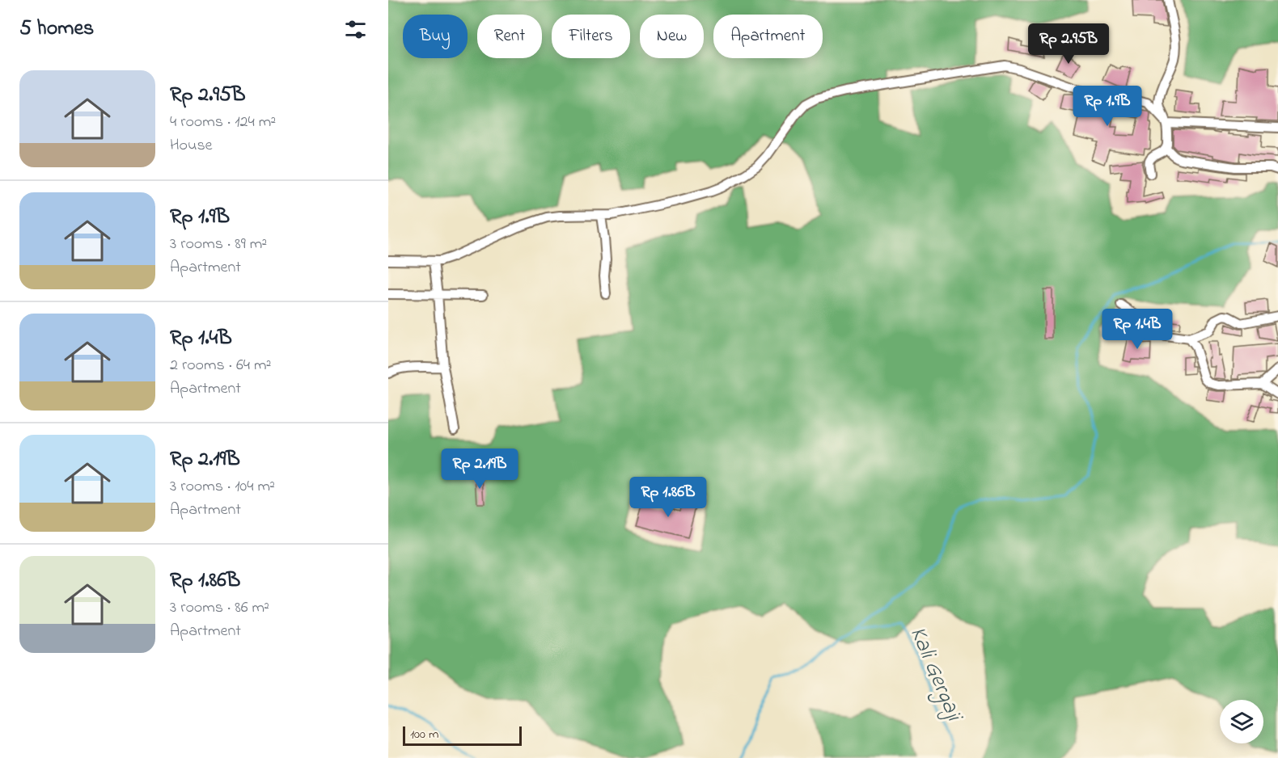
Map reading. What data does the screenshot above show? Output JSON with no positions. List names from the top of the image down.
{
  "water": ["Kali Gergaji"],
  "scale_bar": "100 m",
  "page": {
    "heading": "5 homes",
    "chip": [
      "Buy",
      "Rent",
      "Filters",
      "New",
      "Apartment"
    ],
    "price": [
      "Rp 2.95B",
      "Rp 1.9B",
      "Rp 1.4B",
      "Rp 2.19B",
      "Rp 1.86B"
    ],
    "list": [
      {
        "name": "Rp 2.95B",
        "note": "4 rooms · 124 m² · House"
      },
      {
        "name": "Rp 1.9B",
        "note": "3 rooms · 89 m² · Apartment"
      },
      {
        "name": "Rp 1.4B",
        "note": "2 rooms · 64 m² · Apartment"
      },
      {
        "name": "Rp 2.19B",
        "note": "3 rooms · 104 m² · Apartment"
      },
      {
        "name": "Rp 1.86B",
        "note": "3 rooms · 86 m² · Apartment"
      }
    ],
    "scale": "100 m"
  }
}
